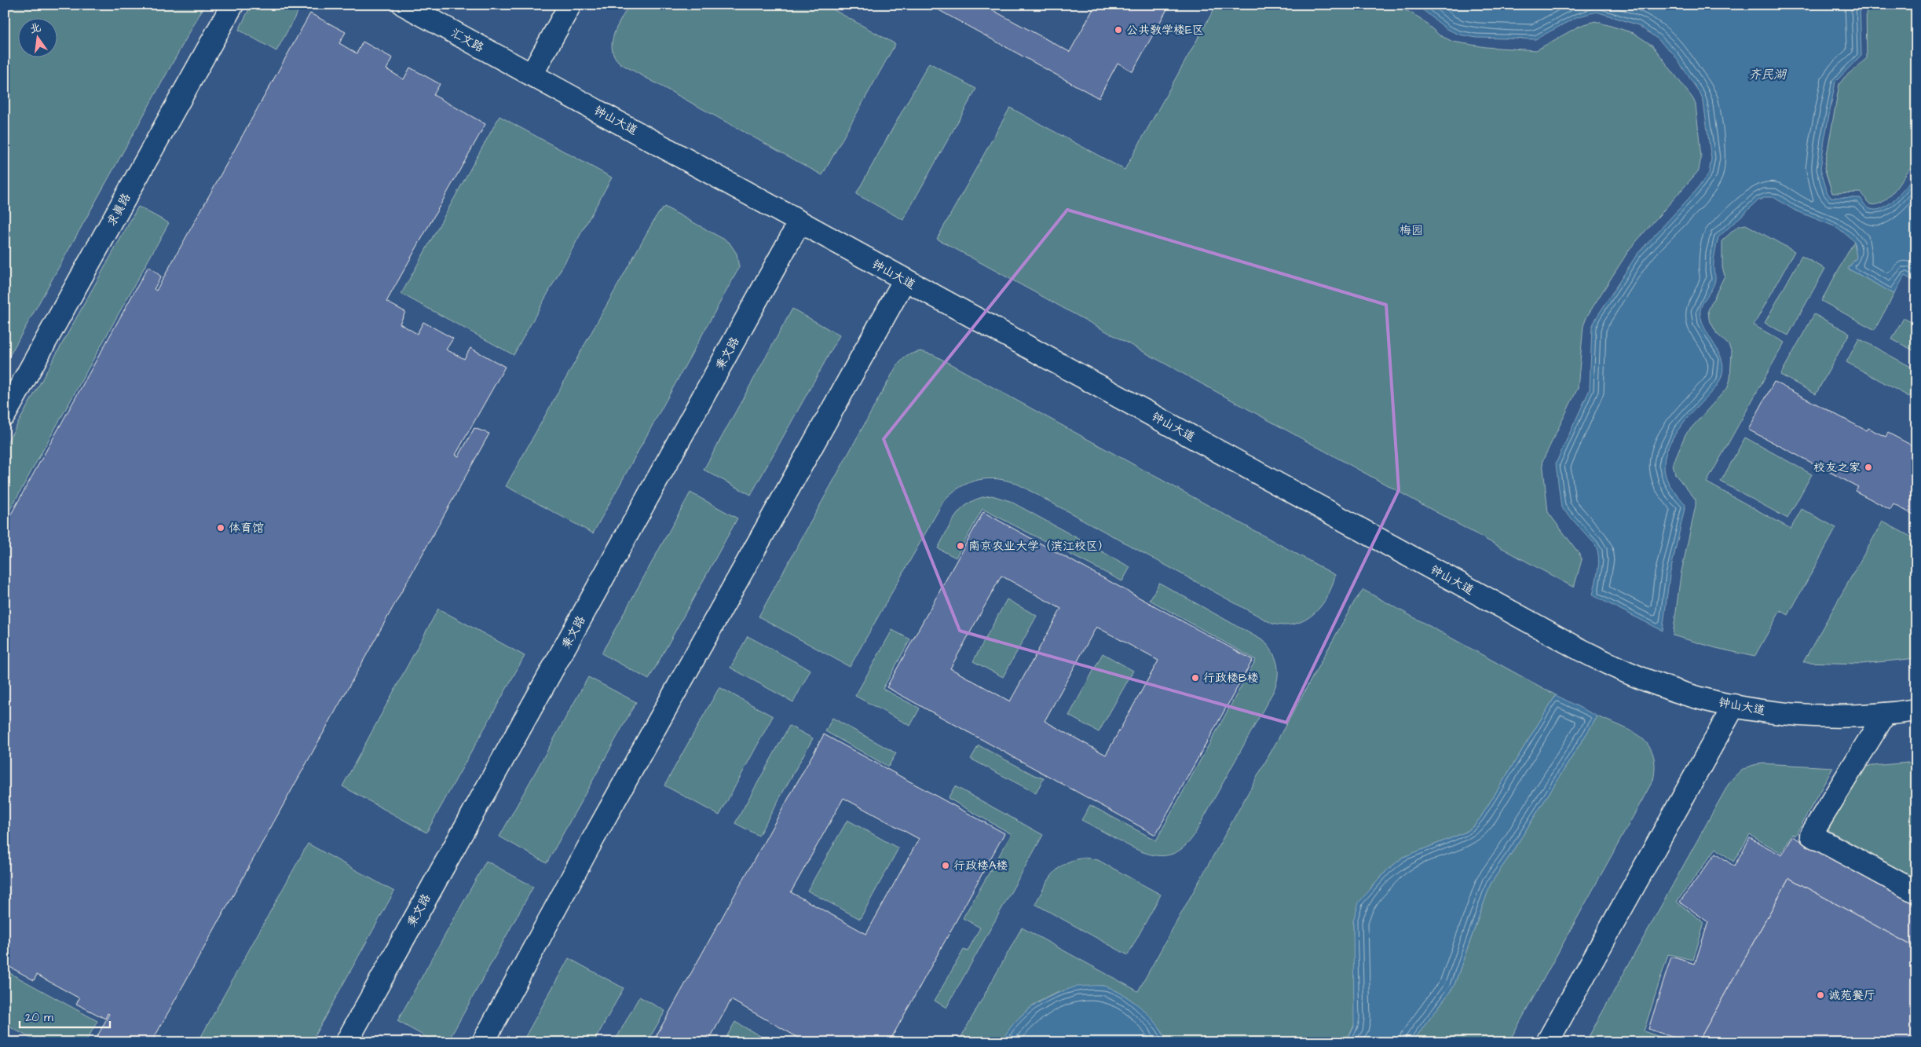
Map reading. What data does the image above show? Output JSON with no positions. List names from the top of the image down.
{
  "streets": {
    "lane": [
      "汇文路",
      "钟山大道",
      "求真路",
      "秉文路"
    ]
  },
  "crossings": [
    ["汇文路", "钟山大道"],
    ["钟山大道", "秉文路"]
  ],
  "water": ["齐民湖"],
  "parks": ["梅园"],
  "places": [
    "公共教学楼E区",
    "校友之家",
    "体育馆",
    "南京农业大学（滨江校区）",
    "行政楼B楼",
    "行政楼A楼",
    "诚苑餐厅"
  ],
  "scale_bar": "20 m",
  "north": "top"
}
